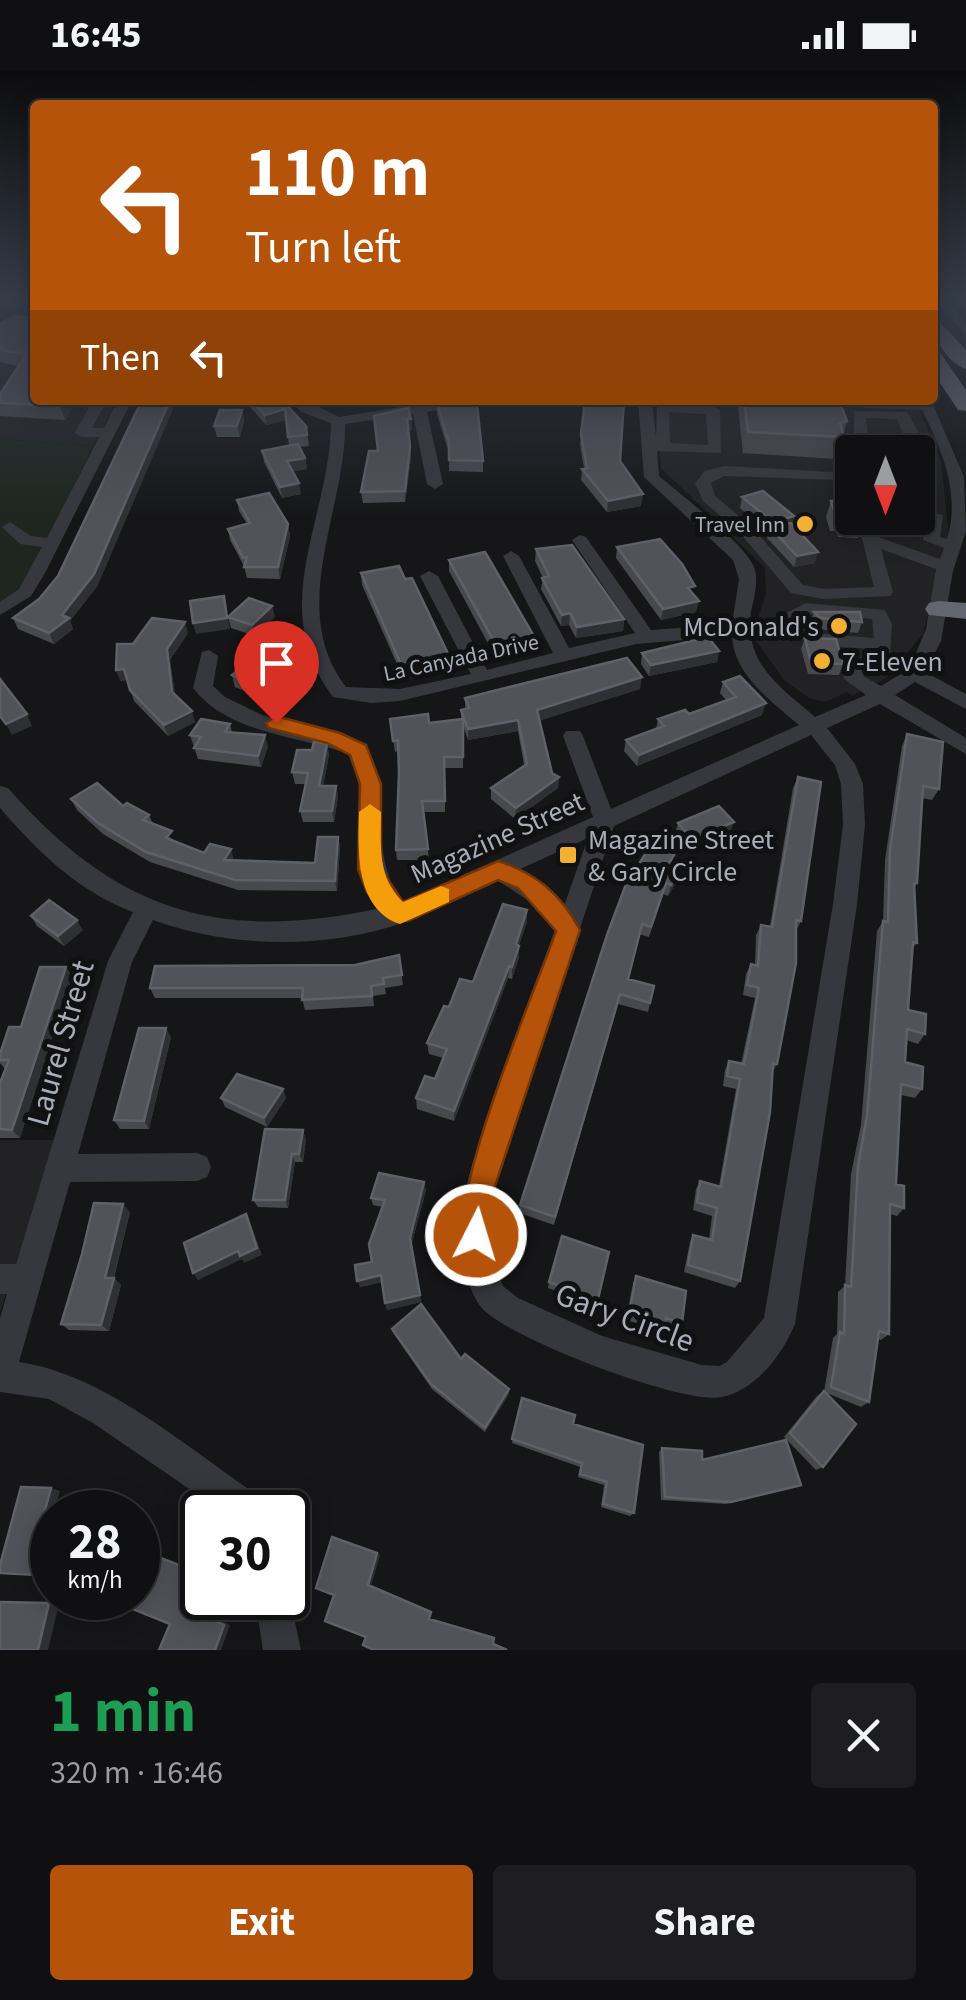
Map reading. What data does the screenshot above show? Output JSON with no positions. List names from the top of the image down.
{
  "streets": {
    "street": [
      "La Canyada Drive",
      "Magazine Street",
      "Laurel Street",
      "Gary Circle"
    ]
  },
  "crossings": [
    ["La Canyada Drive", "Gary Circle"],
    ["Magazine Street", "Laurel Street"],
    ["Magazine Street", "Gary Circle"]
  ],
  "places": {
    "other": ["Travel Inn", "McDonald's", "7-Eleven"],
    "transit": ["Magazine Street & Gary Circle"]
  },
  "north": "bottom",
  "page": {
    "status": "16:45",
    "turn": ["110 m", "Turn left"],
    "then": "Then",
    "speed": "28 km/h",
    "limit": "30",
    "heading": ["1 min", "320 m · 16:46"],
    "buttons": ["Exit", "Share"]
  }
}
